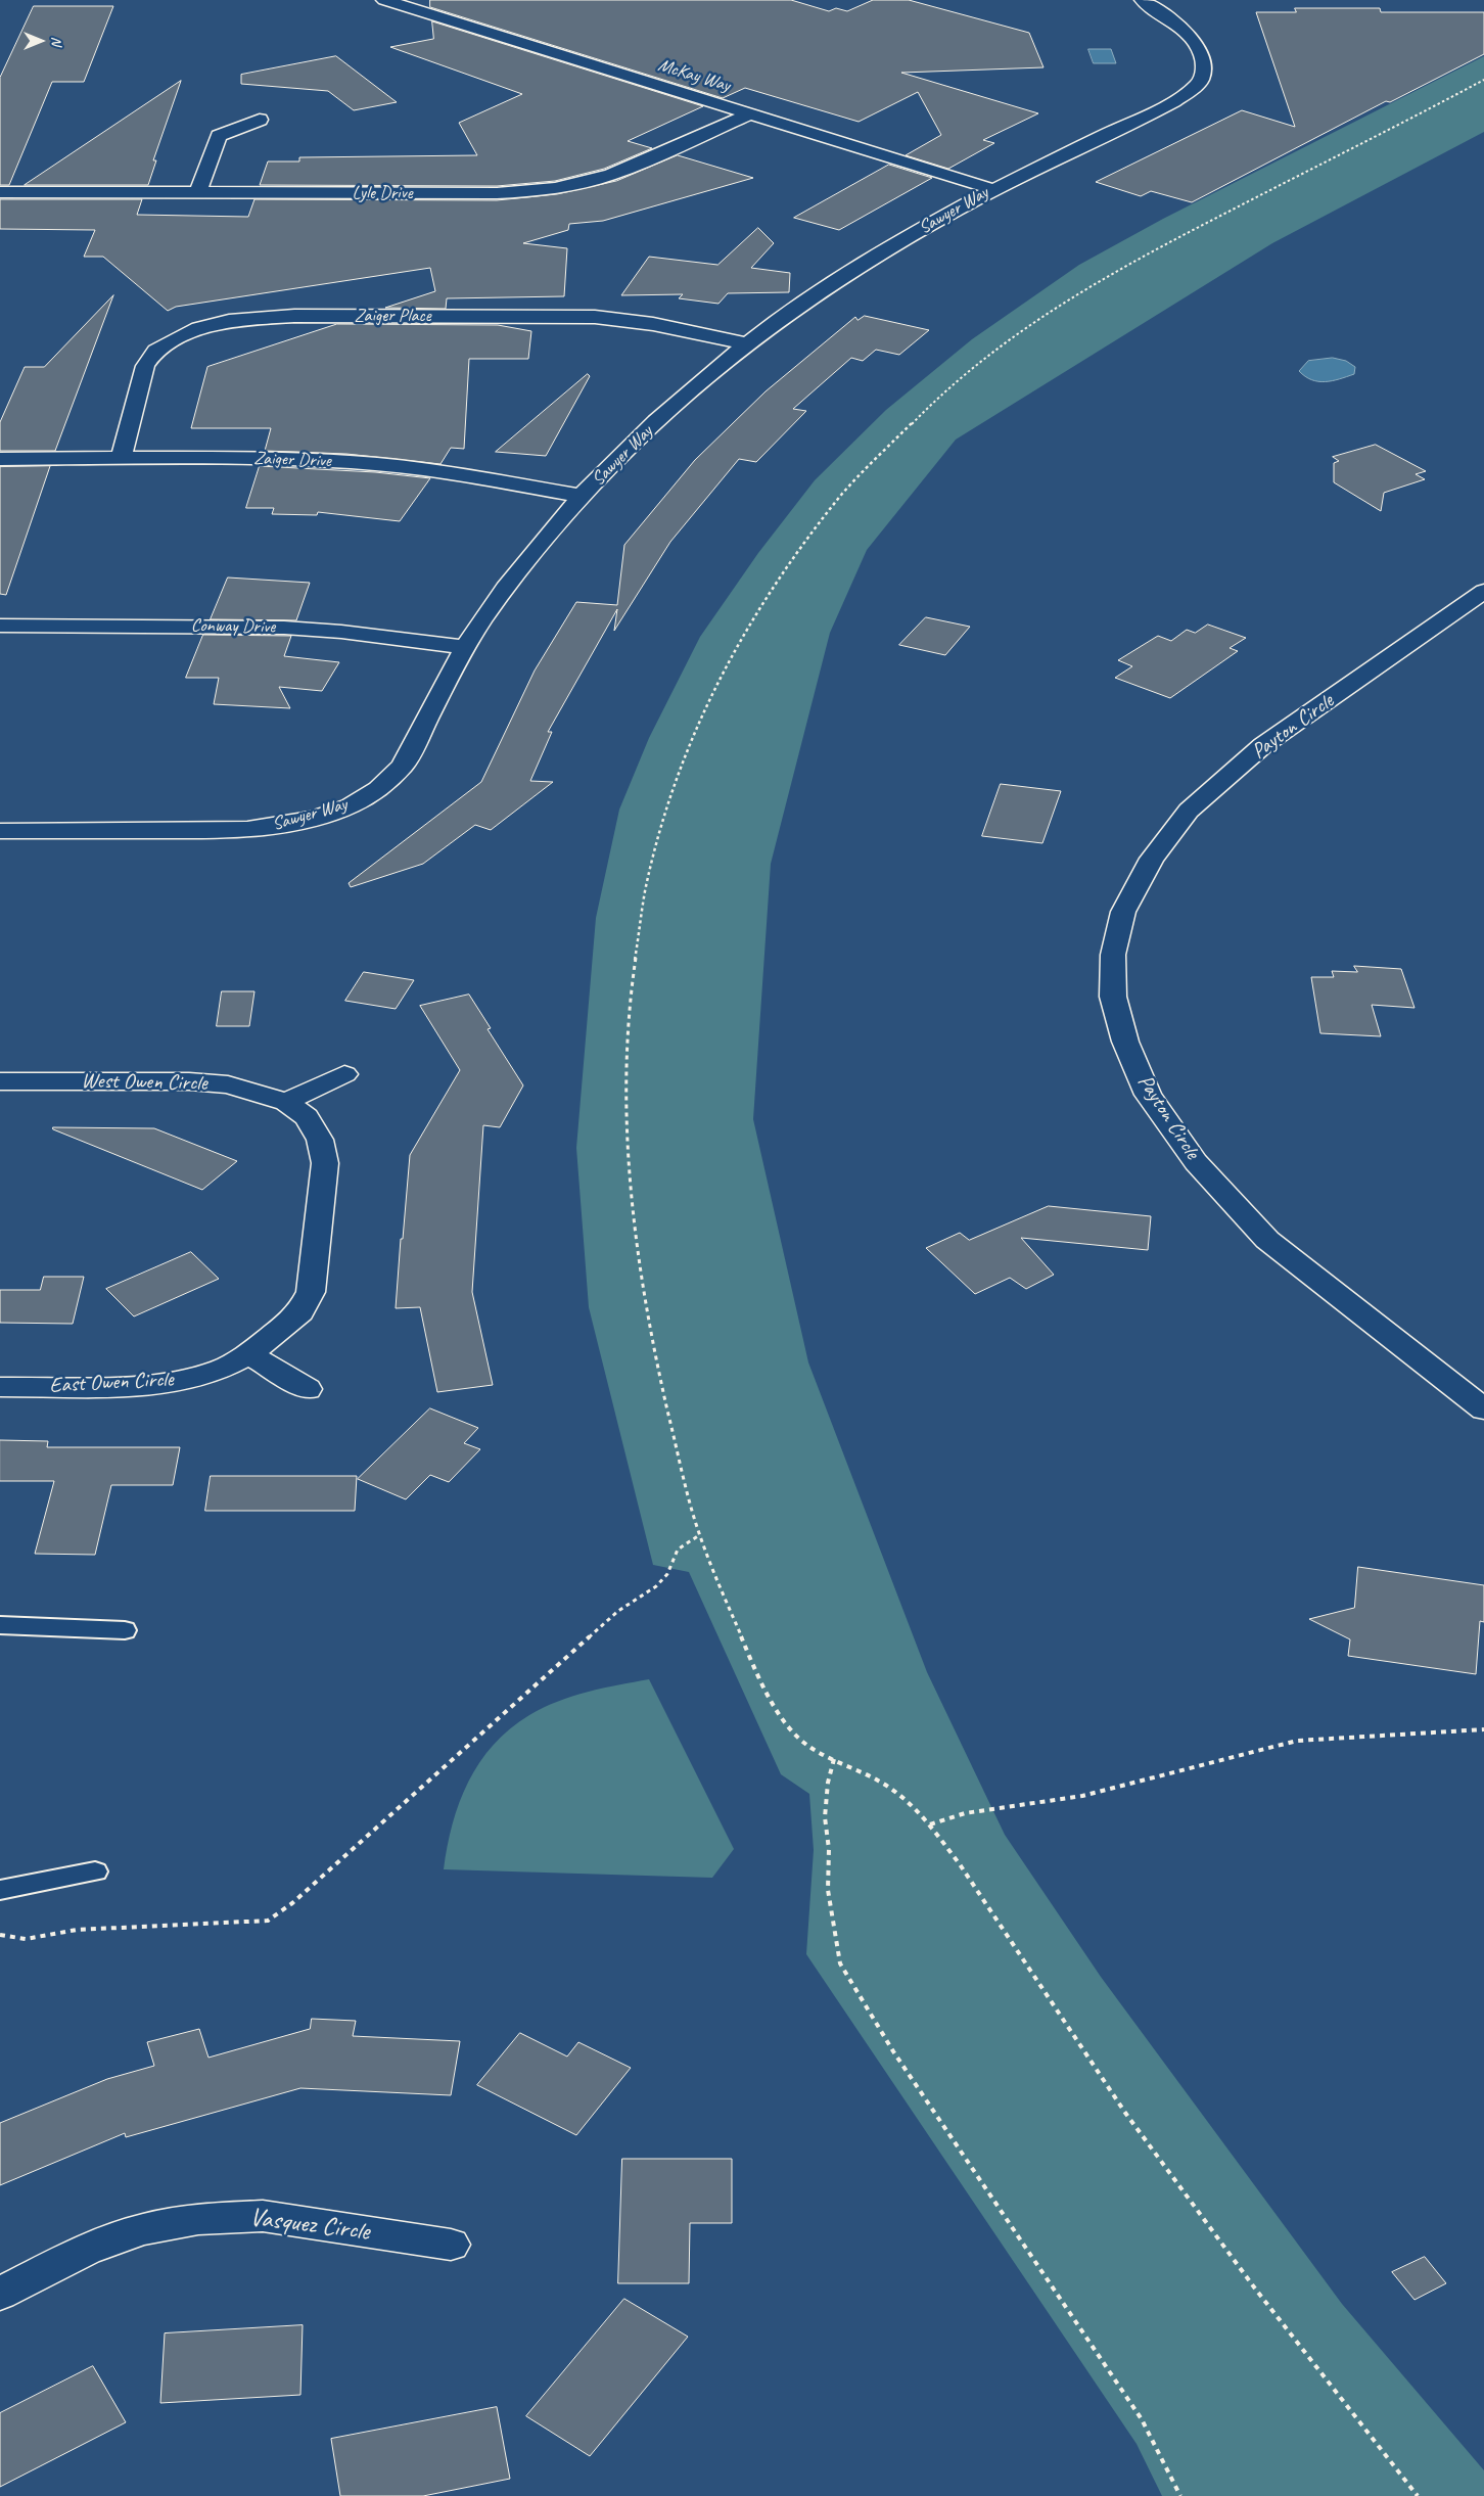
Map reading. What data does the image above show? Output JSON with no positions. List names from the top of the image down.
{
  "streets": {
    "street": [
      "McKay Way",
      "Lyle Drive",
      "Sawyer Way",
      "Zaiger Place",
      "Zaiger Drive",
      "Conway Drive",
      "Payton Circle",
      "West Owen Circle",
      "East Owen Circle",
      "Vasquez Circle"
    ]
  },
  "crossings": [
    ["McKay Way", "Lyle Drive"],
    ["McKay Way", "Sawyer Way"],
    ["Sawyer Way", "Zaiger Place"],
    ["Sawyer Way", "Zaiger Drive"],
    ["Sawyer Way", "Conway Drive"],
    ["Zaiger Place", "Zaiger Drive"],
    ["West Owen Circle", "East Owen Circle"]
  ],
  "north": "right"
}
